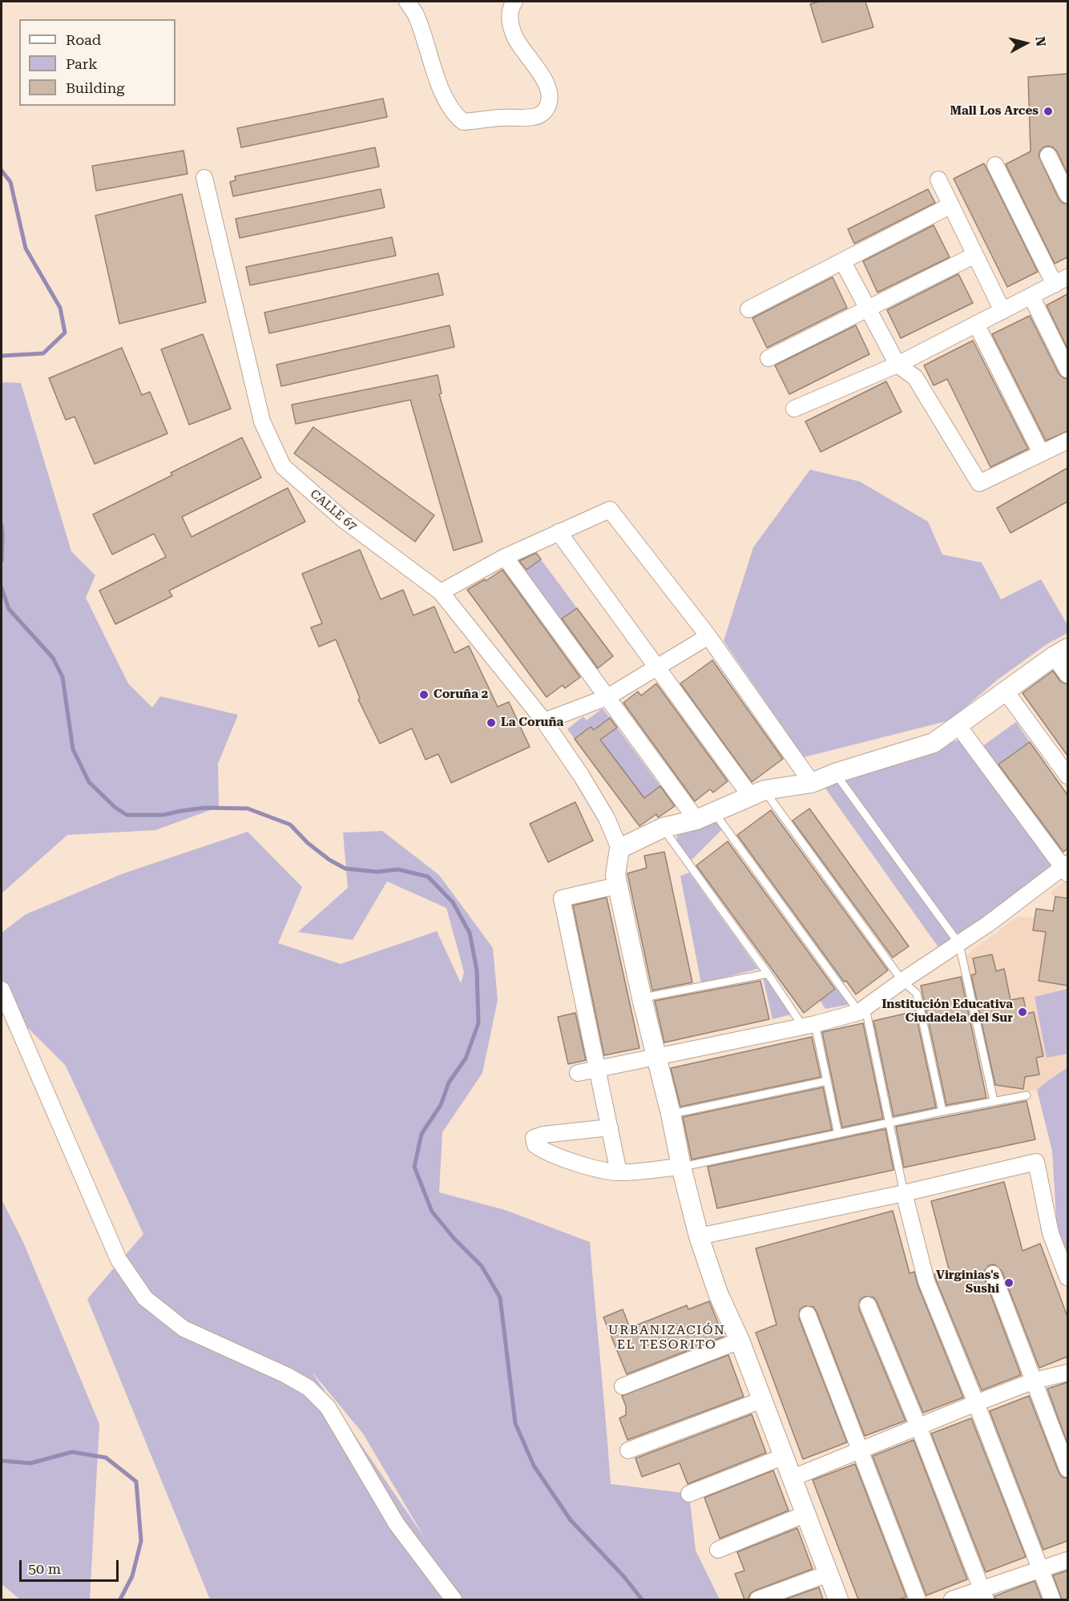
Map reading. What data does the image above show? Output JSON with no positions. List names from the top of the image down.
{
  "streets": {
    "street": ["CALLE 67"]
  },
  "districts": ["URBANIZACIÓN EL TESORITO"],
  "places": [
    "Mall Los Arces",
    "Coruña 2",
    "La Coruña",
    "Institución Educativa Ciudadela del Sur",
    "Virginias's Sushi"
  ],
  "legend": ["Road", "Park", "Building"],
  "scale_bar": "50 m",
  "north": "right"
}
